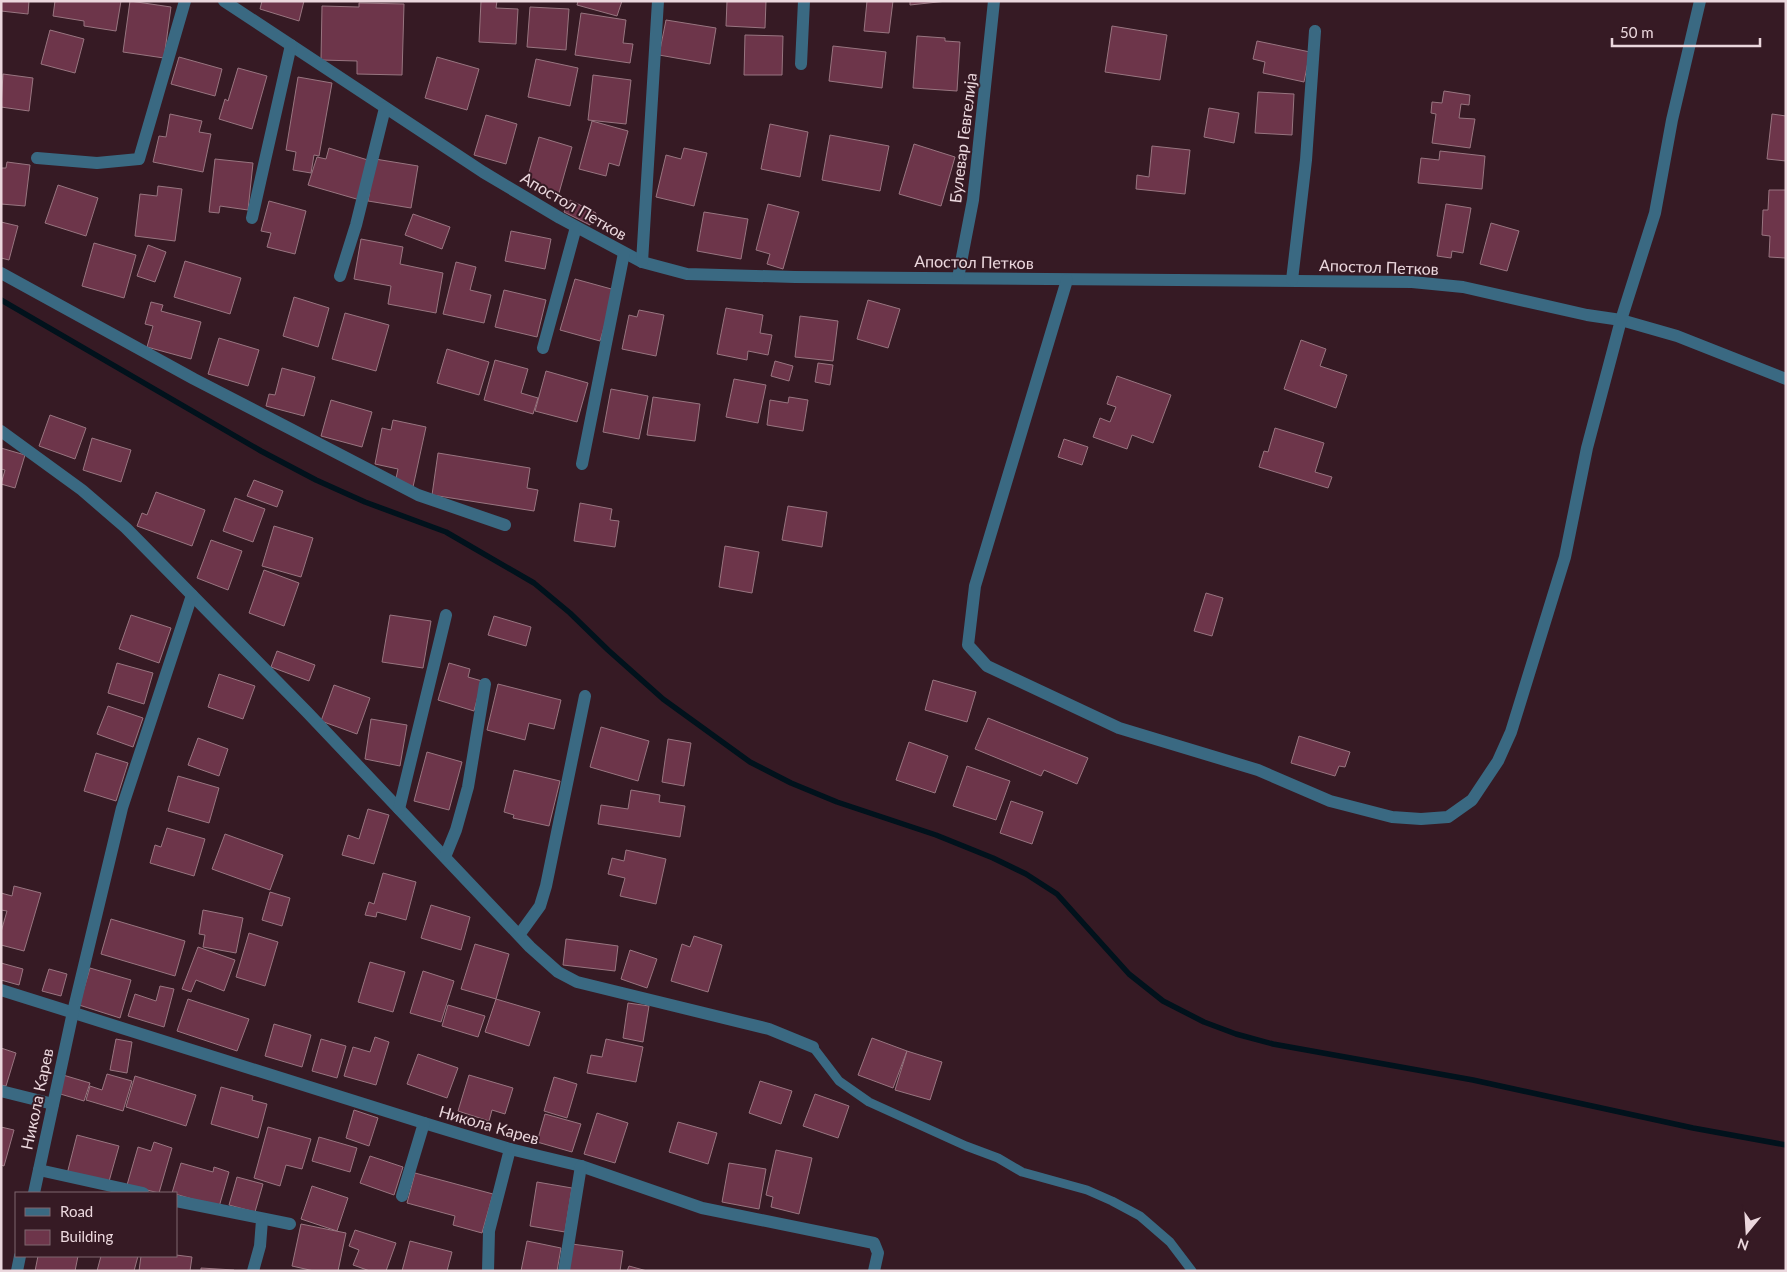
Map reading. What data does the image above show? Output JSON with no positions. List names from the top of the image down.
{
  "streets": {
    "street": ["Булевар Гевгелија", "Апостол Петков", "Никола Карев"]
  },
  "crossings": [
    ["Булевар Гевгелија", "Апостол Петков"]
  ],
  "legend": ["Road", "Building"],
  "scale_bar": "50 m",
  "north": "bottom"
}
